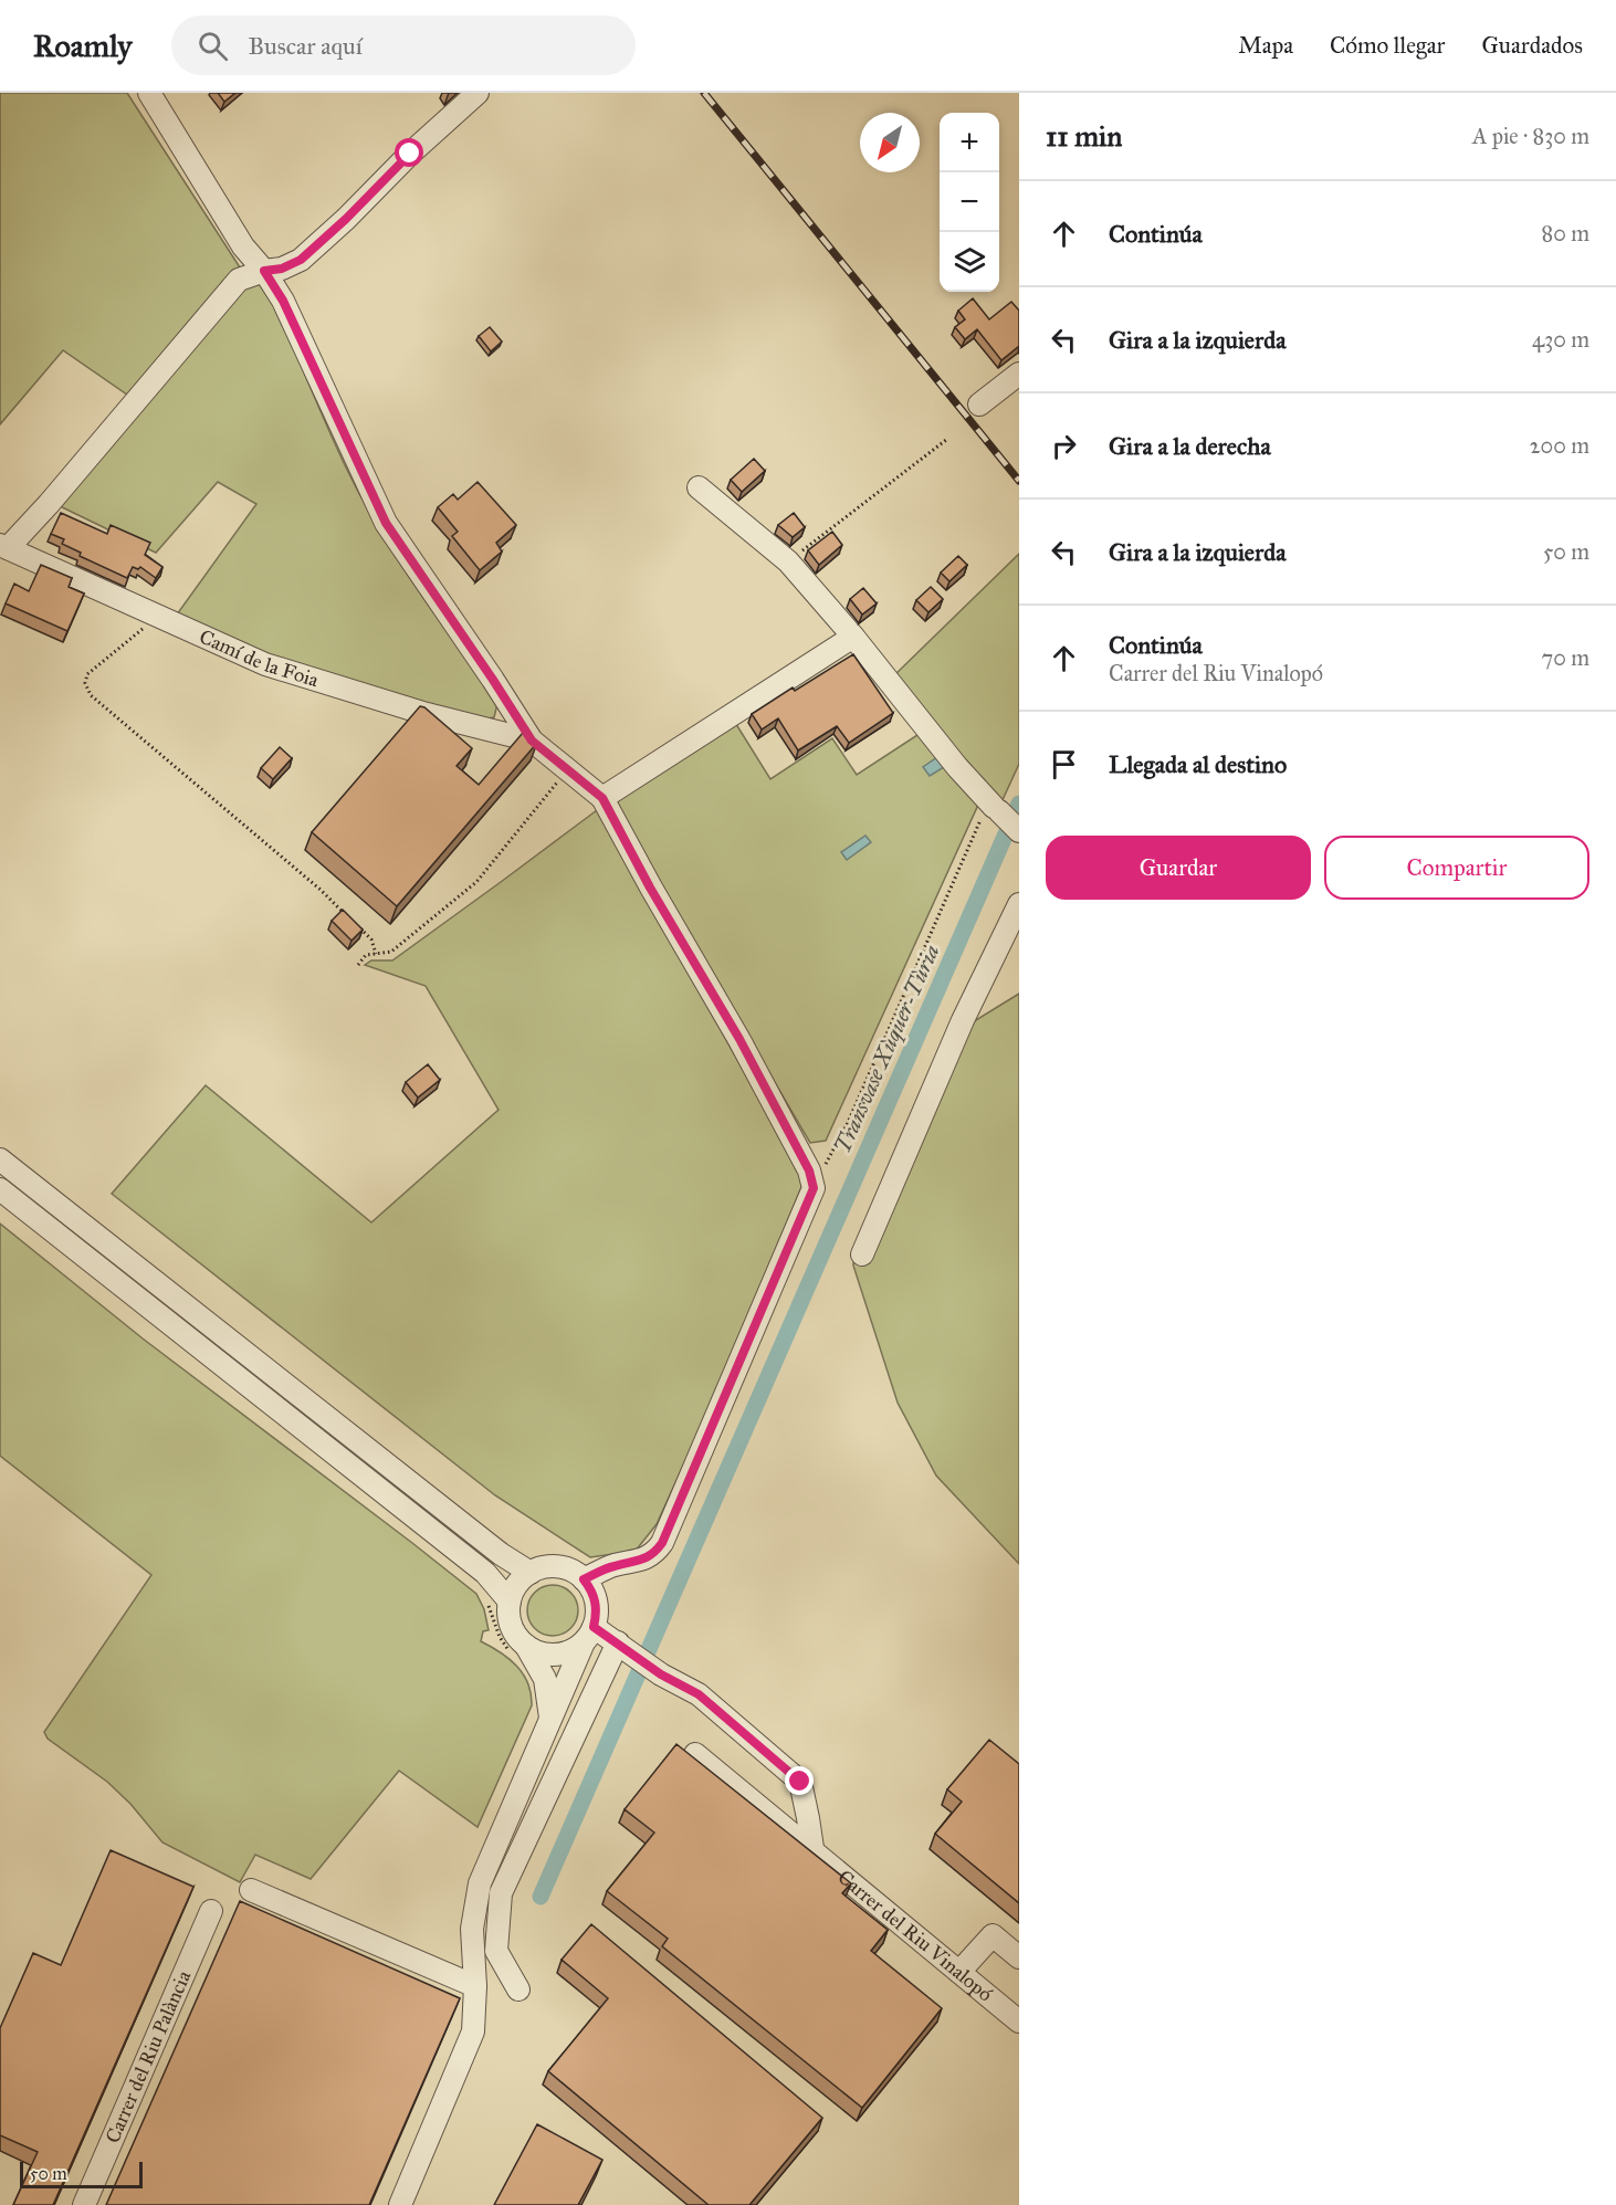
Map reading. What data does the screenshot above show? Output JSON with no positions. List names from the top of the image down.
{
  "streets": {
    "street": ["Camí de la Foia", "Carrer del Riu Vinalopó", "Carrer del Riu Palància"]
  },
  "water": ["Transvase Xùquer-Tùria"],
  "scale_bar": "50 m",
  "north": "bottom left",
  "page": {
    "header": "Roamly",
    "search": "Buscar aquí",
    "nav": ["Mapa", "Cómo llegar", "Guardados"],
    "heading": ["11 min", "A pie · 830 m"],
    "map_buttons": ["+", "−"],
    "list": [
      ["Continúa", "80 m"],
      ["Gira a la izquierda", "430 m"],
      ["Gira a la derecha", "200 m"],
      ["Gira a la izquierda", "50 m"],
      ["Continúa", "Carrer del Riu Vinalopó", "70 m"],
      "Llegada al destino"
    ],
    "buttons": ["Guardar", "Compartir"],
    "scale": "50 m"
  }
}
